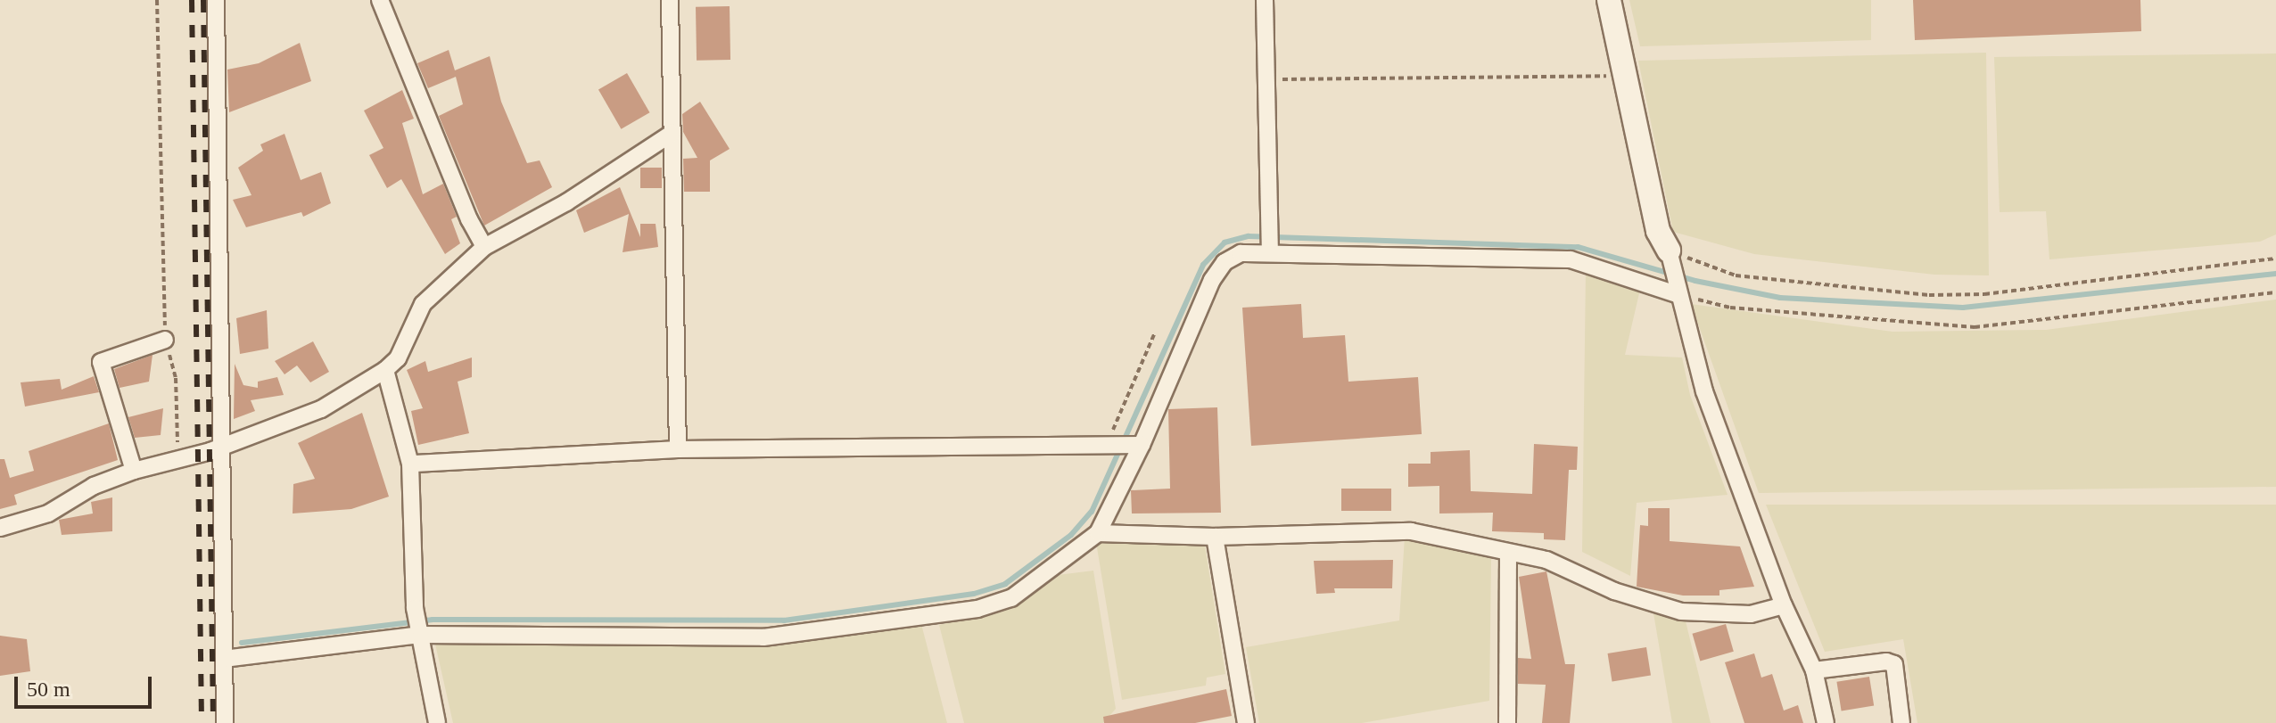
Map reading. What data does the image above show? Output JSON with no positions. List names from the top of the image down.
{
  "scale_bar": "50 m"
}
